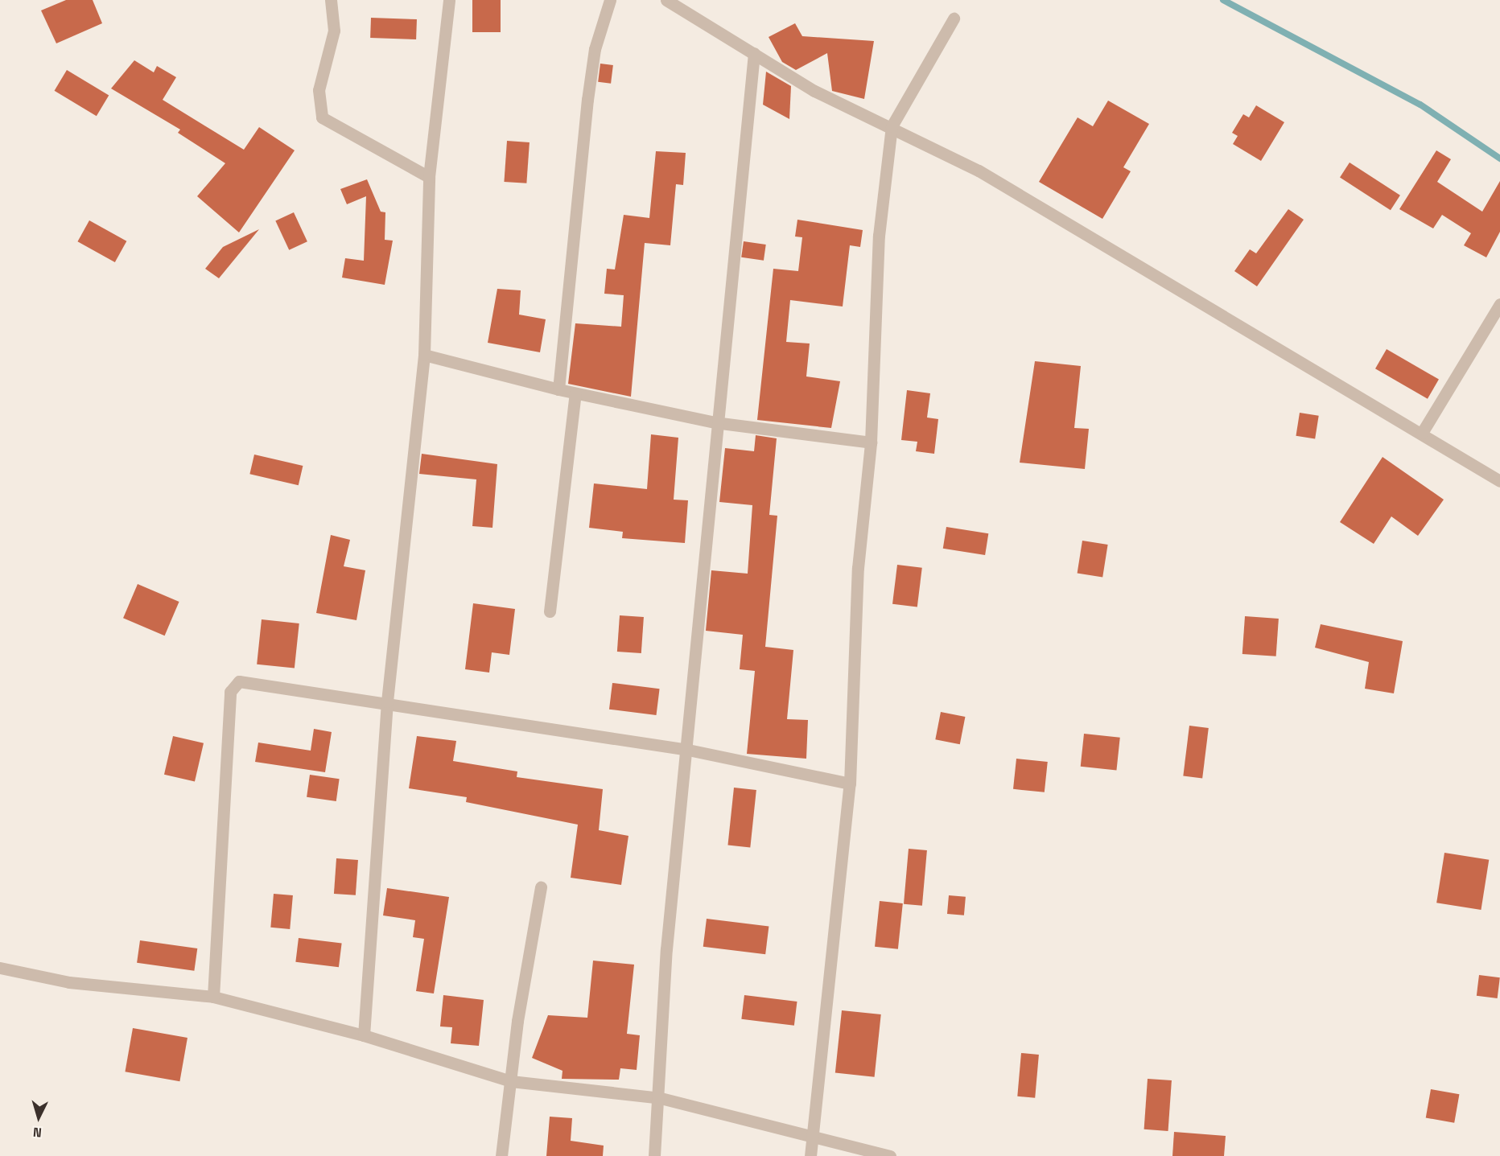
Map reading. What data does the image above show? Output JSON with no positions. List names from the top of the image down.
{
  "north": "bottom"
}
